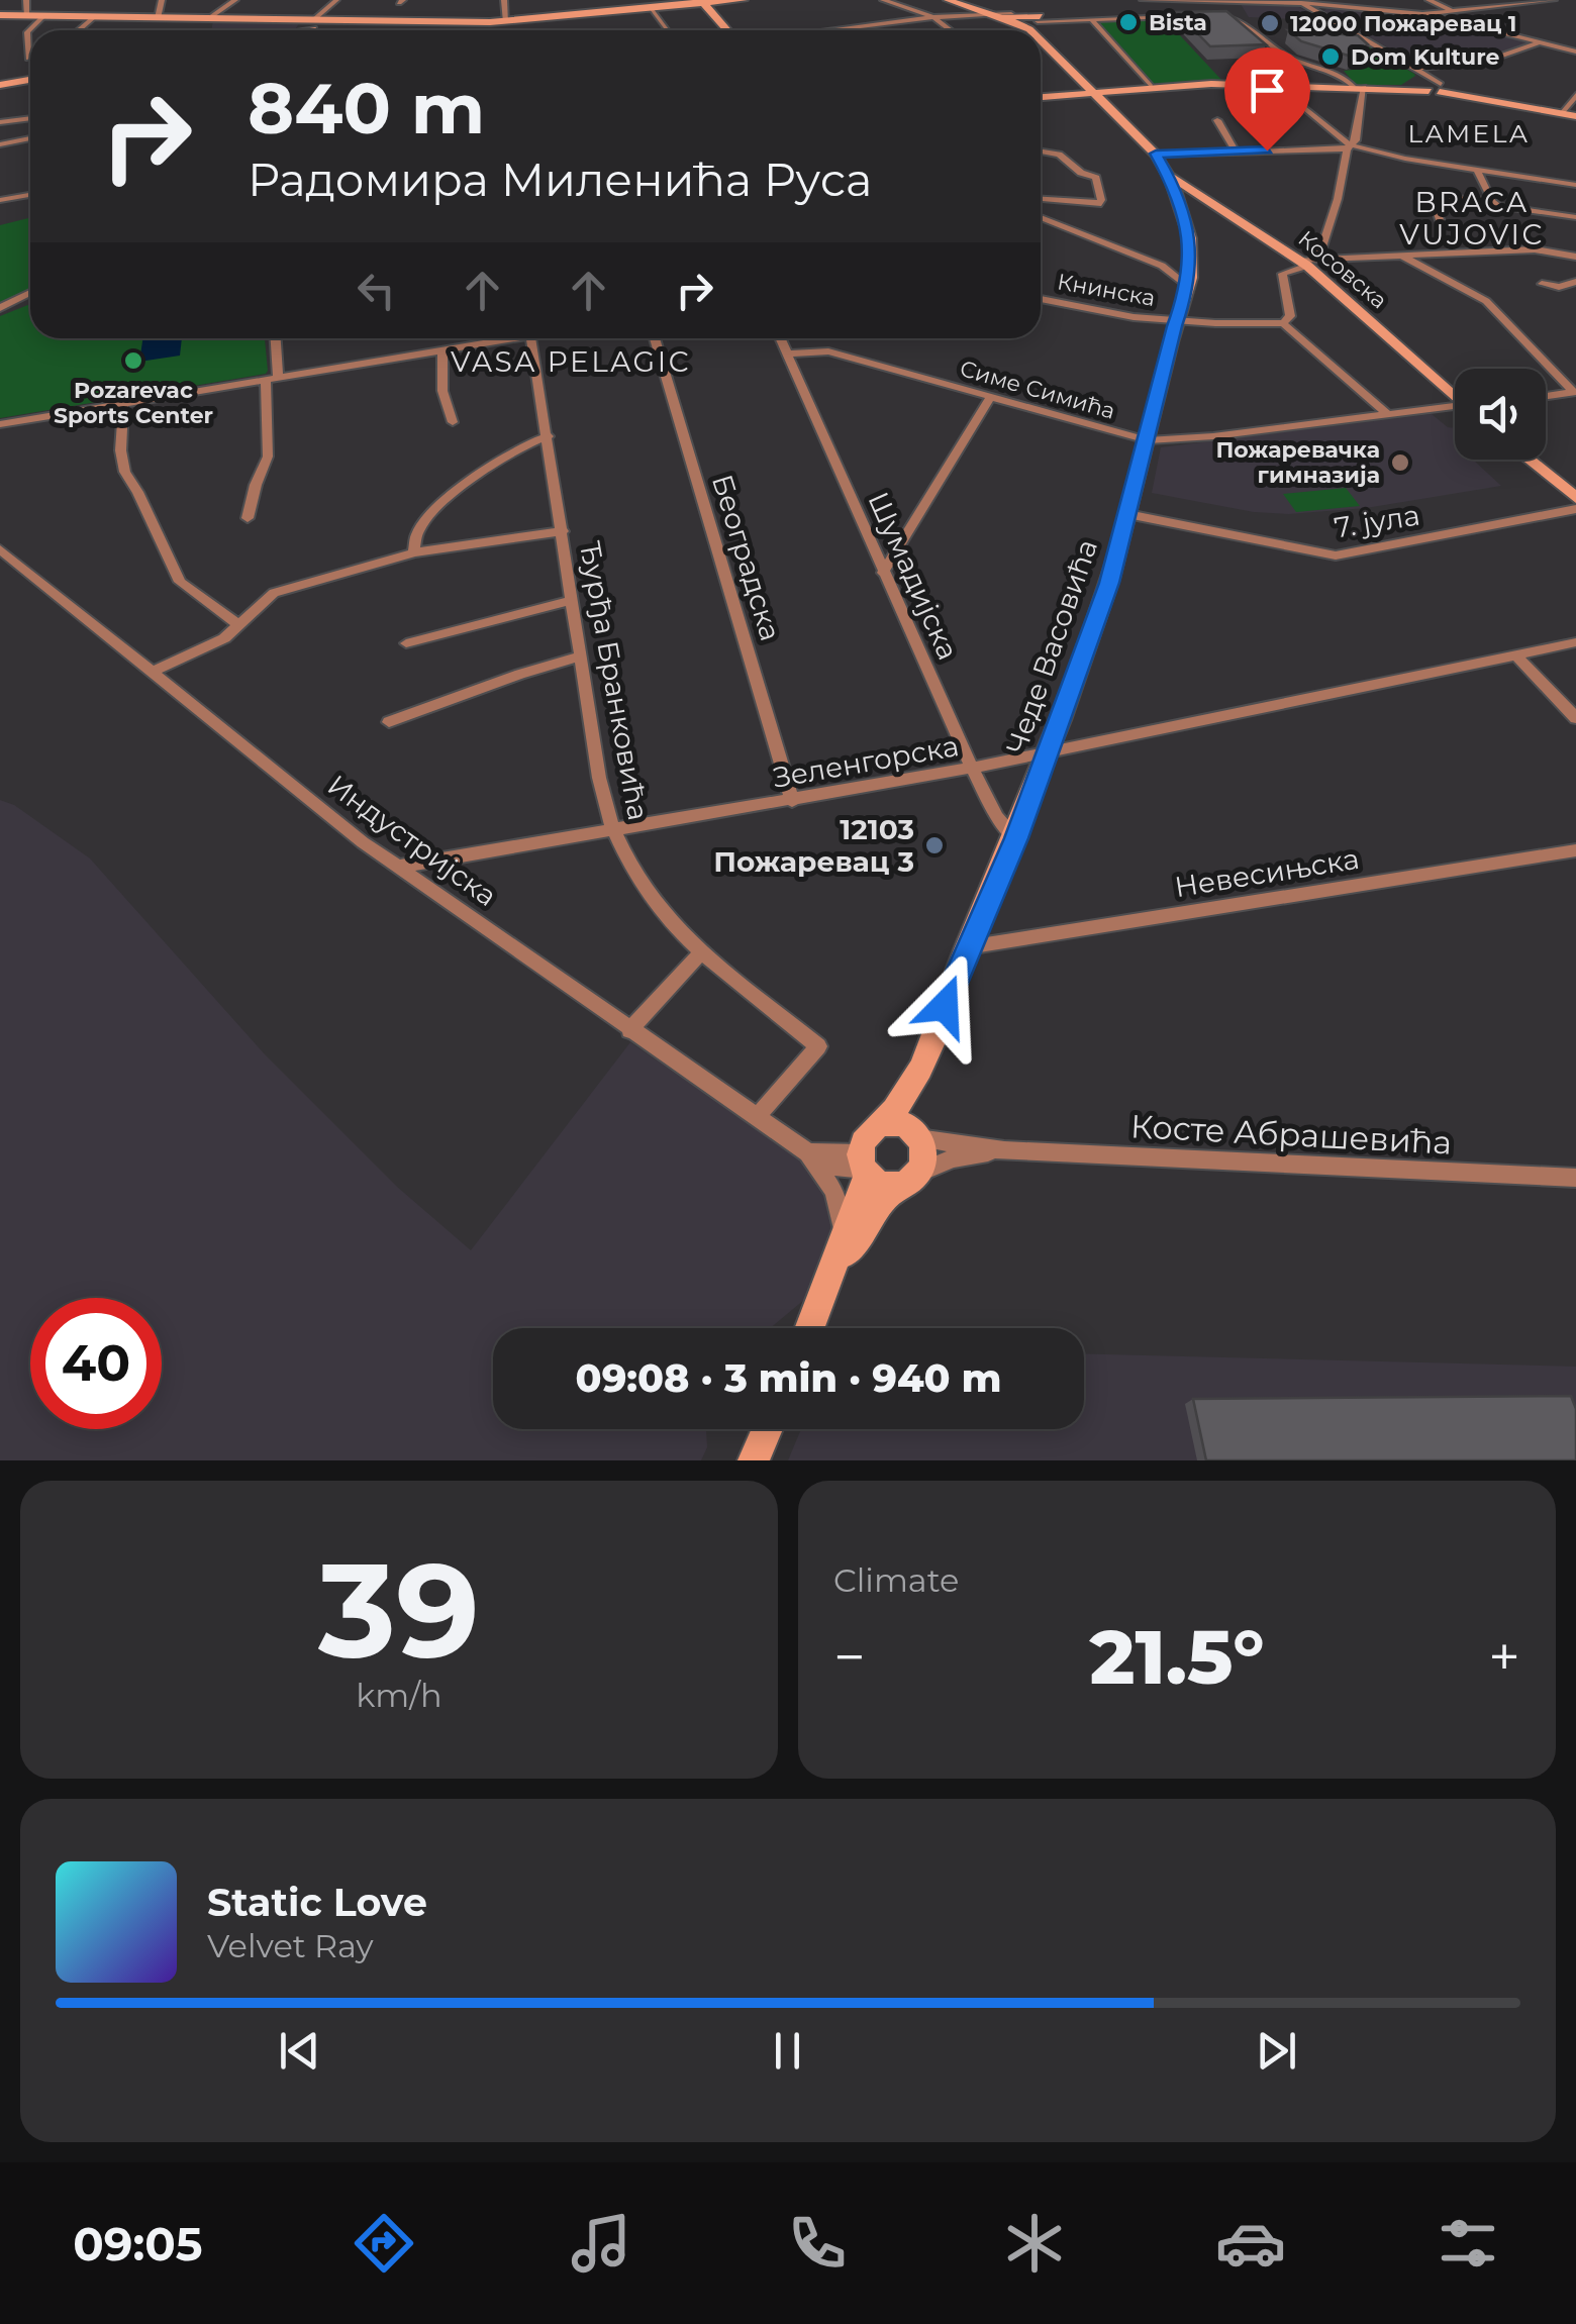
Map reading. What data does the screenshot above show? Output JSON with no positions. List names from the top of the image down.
{
  "streets": {
    "street": [
      "Косовска",
      "Книнска",
      "Симе Симића",
      "7. јула",
      "Београдска",
      "Шумадијска",
      "Чеде Васовића",
      "Ђурђа Бранковића",
      "Зеленгорска",
      "Индустријска",
      "Невесињска",
      "Косте Абрашевића"
    ]
  },
  "crossings": [
    ["Косовска", "Чеде Васовића"],
    ["Книнска", "Чеде Васовића"],
    ["Симе Симића", "Шумадијска"],
    ["Симе Симића", "Чеде Васовића"],
    ["7. јула", "Чеде Васовића"],
    ["Београдска", "Зеленгорска"],
    ["Шумадијска", "Чеде Васовића"],
    ["Шумадијска", "Зеленгорска"],
    ["Чеде Васовића", "Зеленгорска"],
    ["Чеде Васовића", "Индустријска"],
    ["Чеде Васовића", "Невесињска"],
    ["Чеде Васовића", "Косте Абрашевића"],
    ["Ђурђа Бранковића", "Зеленгорска"],
    ["Ђурђа Бранковића", "Индустријска"],
    ["Зеленгорска", "Индустријска"],
    ["Индустријска", "Косте Абрашевића"]
  ],
  "districts": ["LAMELA", "BRACA VUJOVIC", "VASA PELAGIC"],
  "places": [
    "Bista",
    "12000 Пожаревац 1",
    "Dom Kulture",
    "Pozarevac Sports Center",
    "Пожаревачка гимназија",
    "12103 Пожаревац 3"
  ],
  "page": {
    "turn": ["840 m", "Радомира Миленића Руса"],
    "limit": "40",
    "trip": "09:08 · 3 min · 940 m",
    "tile": [
      ["39", "km/h"],
      "Climate"
    ],
    "heat": ["−", "21.5°", "+"],
    "song": ["Static Love", "Velvet Ray"],
    "tabs": "09:05"
  }
}
